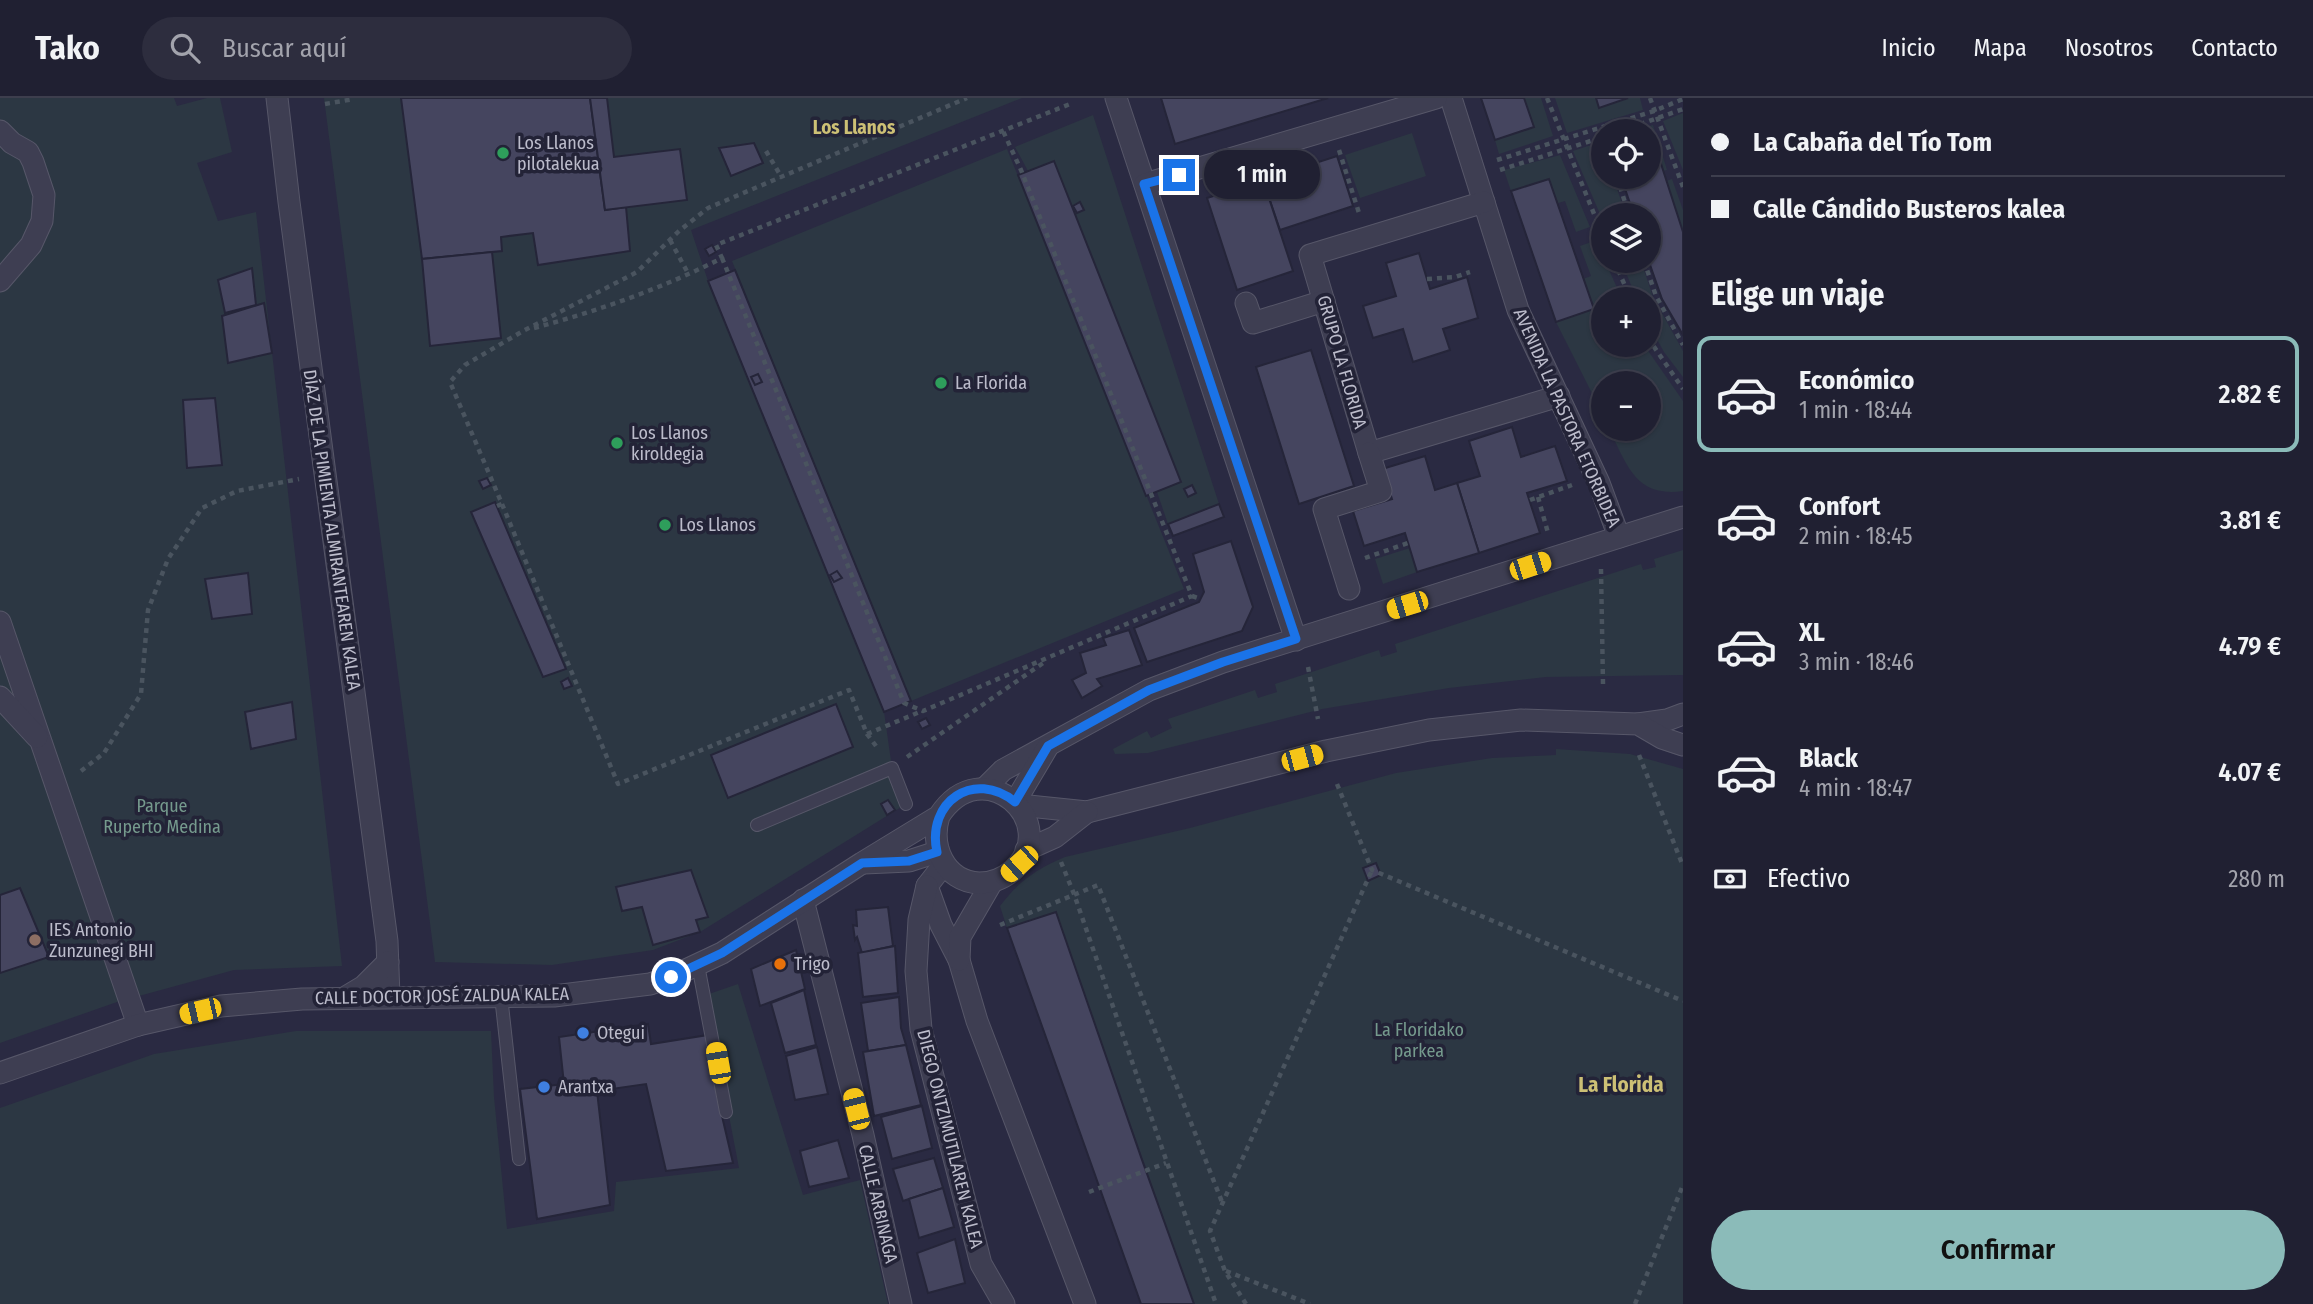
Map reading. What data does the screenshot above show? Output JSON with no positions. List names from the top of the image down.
{
  "streets": {
    "street": [
      "GRUPO LA FLORIDA",
      "AVENIDA LA PASTORA ETORBIDEA",
      "DÍAZ DE LA PIMIENTA ALMIRANTEAREN KALEA",
      "CALLE DOCTOR JOSÉ ZALDUA KALEA",
      "DIEGO ONTZIMUTILAREN KALEA",
      "CALLE ARBINAGA"
    ]
  },
  "crossings": [
    ["GRUPO LA FLORIDA", "AVENIDA LA PASTORA ETORBIDEA"],
    ["DÍAZ DE LA PIMIENTA ALMIRANTEAREN KALEA", "CALLE DOCTOR JOSÉ ZALDUA KALEA"],
    ["CALLE DOCTOR JOSÉ ZALDUA KALEA", "DIEGO ONTZIMUTILAREN KALEA"],
    ["CALLE DOCTOR JOSÉ ZALDUA KALEA", "CALLE ARBINAGA"]
  ],
  "districts": ["Los Llanos", "La Florida"],
  "parks": ["Parque Ruperto Medina", "La Floridako parkea"],
  "places": [
    "Los Llanos pilotalekua",
    "La Florida",
    "Los Llanos kiroldegia",
    "Los Llanos",
    "IES Antonio Zunzunegi BHI",
    "Trigo",
    "Otegui",
    "Arantxa"
  ],
  "page": {
    "header": "Tako",
    "search": "Buscar aquí",
    "nav": [
      "Inicio",
      "Mapa",
      "Nosotros",
      "Contacto"
    ],
    "banner": ["La Cabaña del Tío Tom", "Calle Cándido Busteros kalea"],
    "map_buttons": ["+", "−"],
    "bubble": "1 min",
    "heading": "Elige un viaje",
    "list": [
      {
        "name": "Económico",
        "note": "1 min · 18:44",
        "value": "2.82 €"
      },
      {
        "name": "Confort",
        "note": "2 min · 18:45",
        "value": "3.81 €"
      },
      {
        "name": "XL",
        "note": "3 min · 18:46",
        "value": "4.79 €"
      },
      {
        "name": "Black",
        "note": "4 min · 18:47",
        "value": "4.07 €"
      }
    ],
    "pay": ["Efectivo", "280 m"],
    "buttons": "Confirmar"
  }
}
